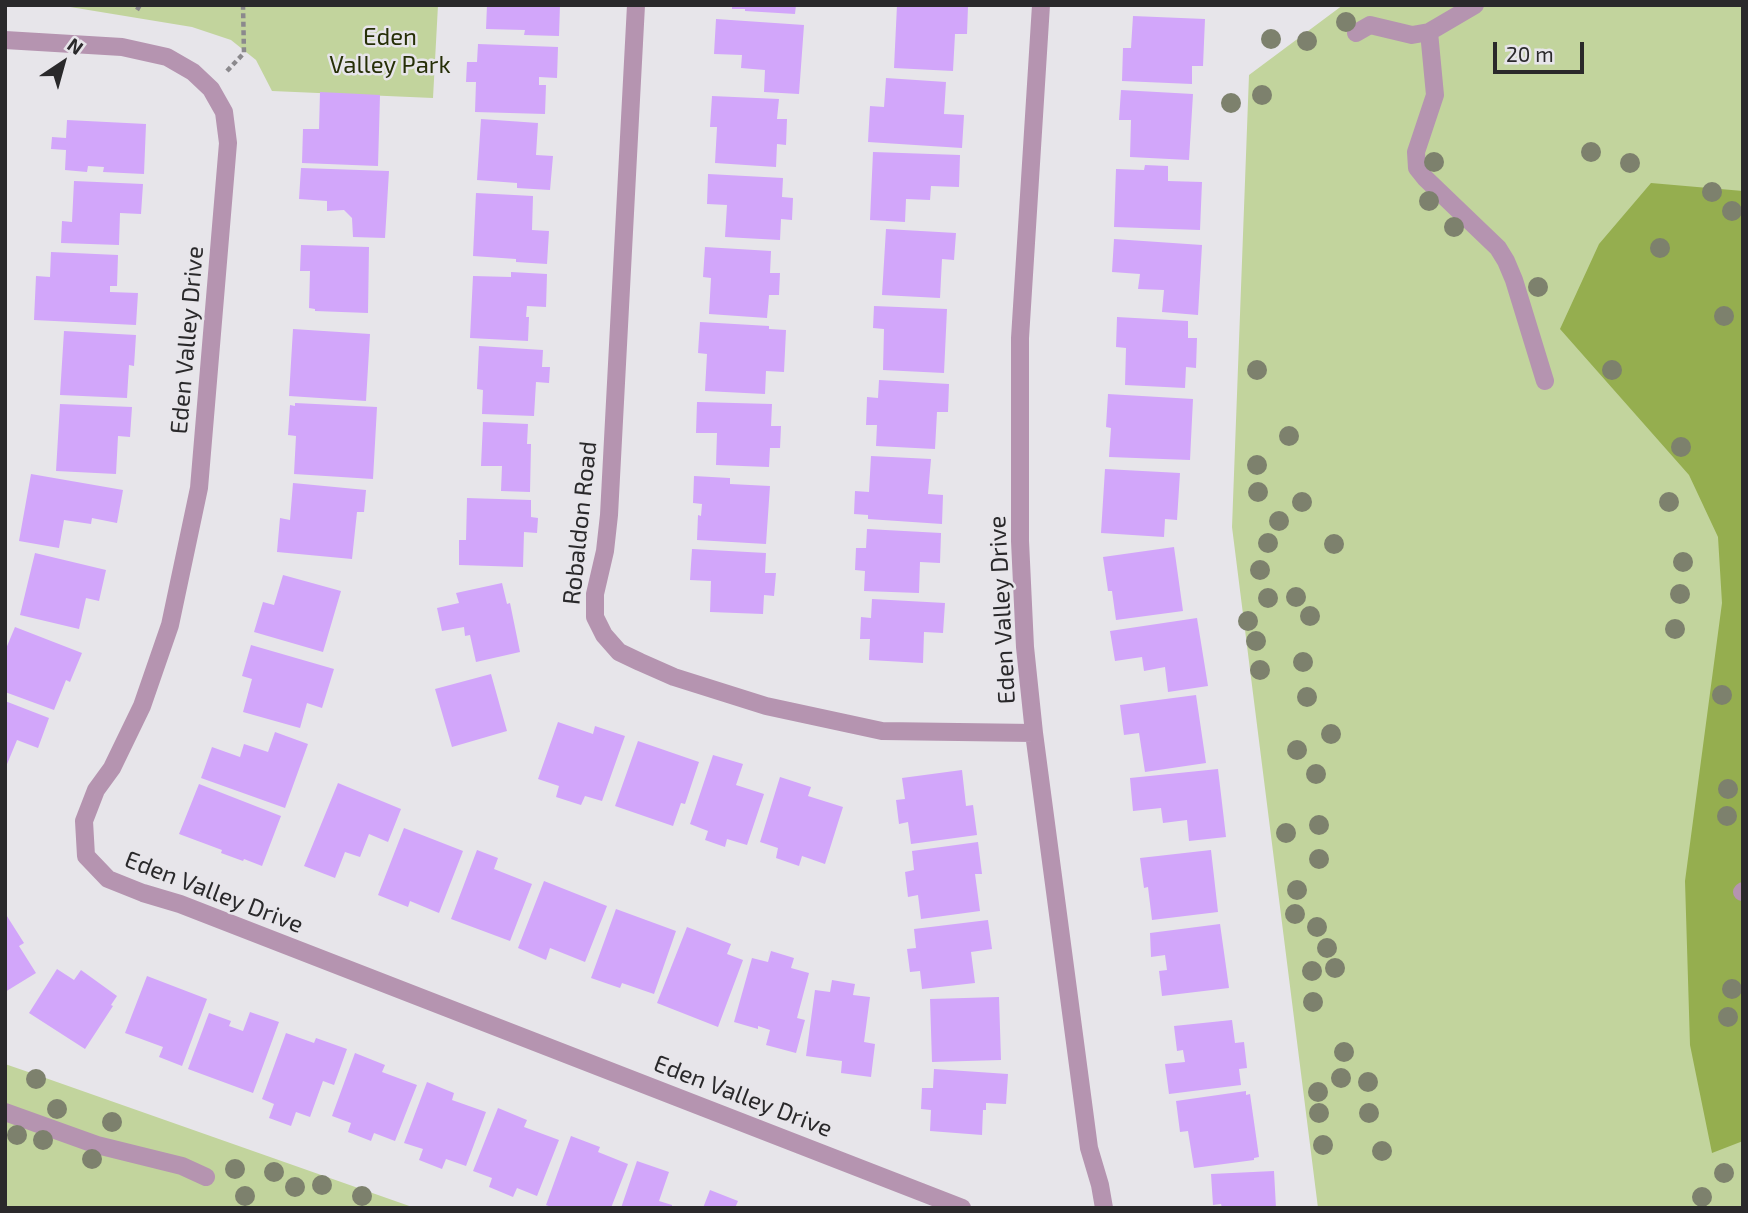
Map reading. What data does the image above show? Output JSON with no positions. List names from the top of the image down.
{
  "streets": {
    "street": ["Eden Valley Drive", "Robaldon Road"]
  },
  "crossings": [
    ["Eden Valley Drive", "Robaldon Road"]
  ],
  "parks": ["Eden Valley Park"],
  "scale_bar": "20 m",
  "north": "top right"
}
